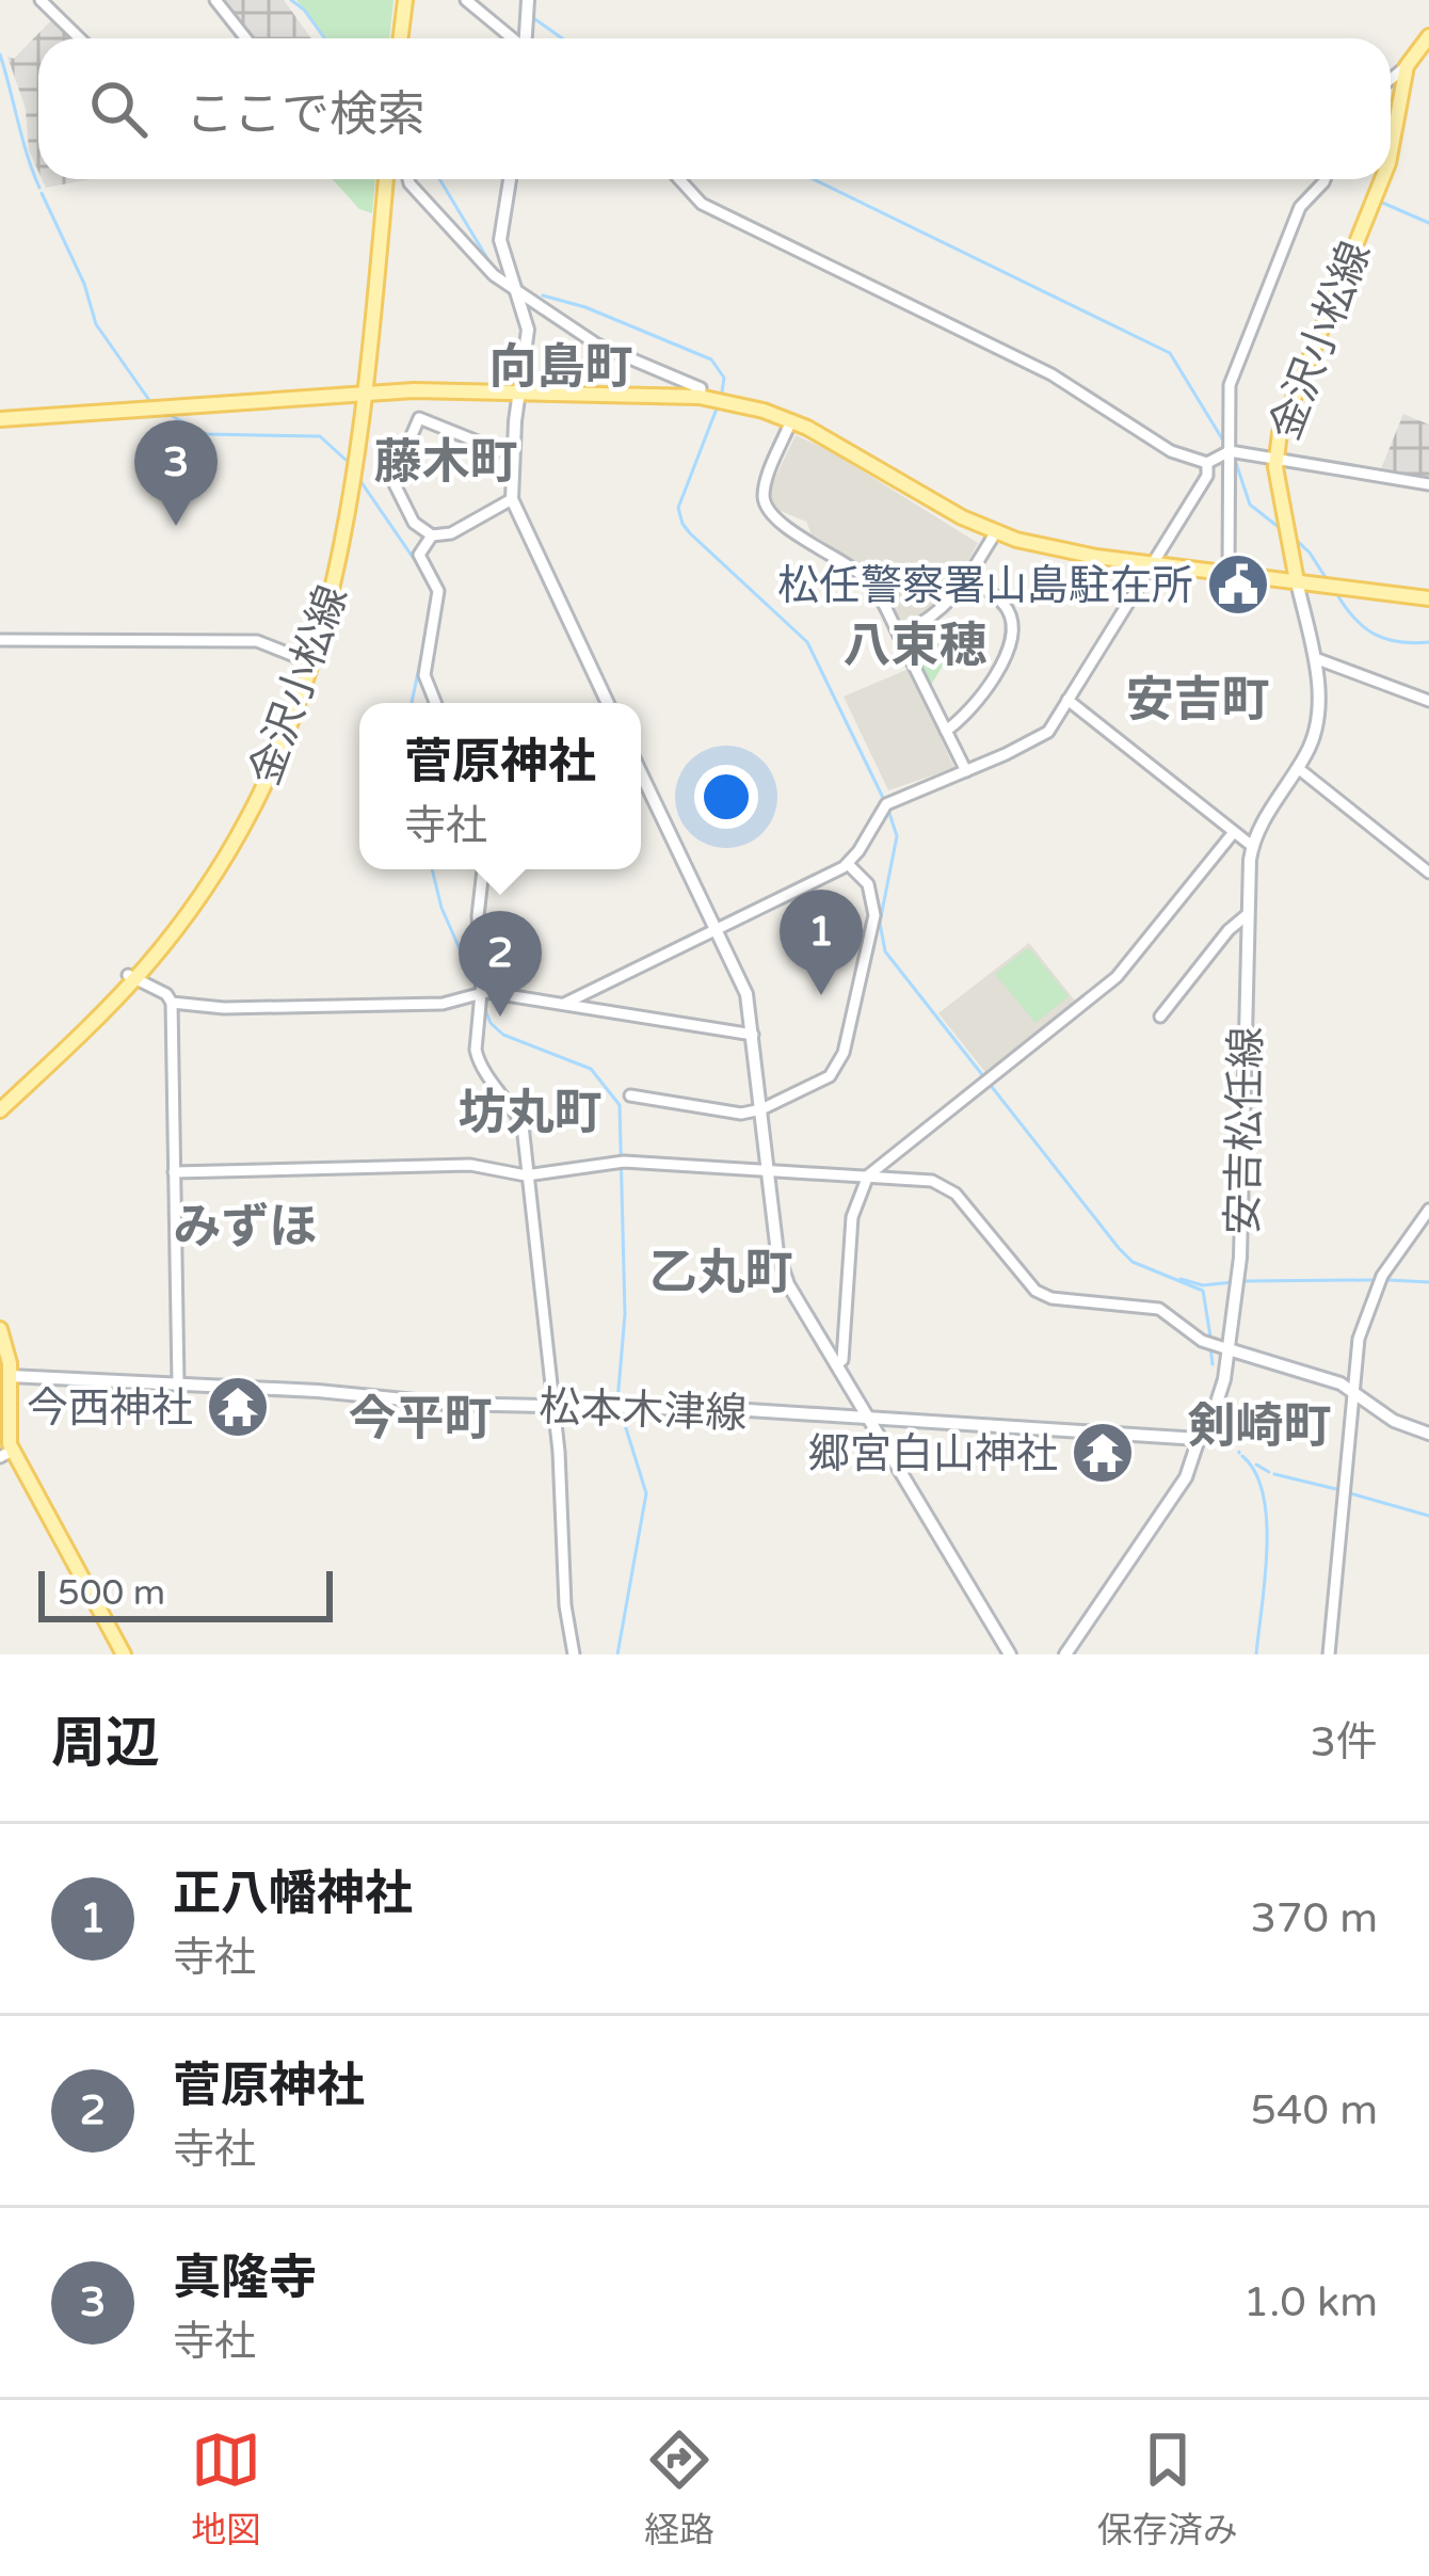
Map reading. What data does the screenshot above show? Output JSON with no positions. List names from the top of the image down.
{
  "streets": {
    "main road": ["金沢小松線", "安吉松任線", "松本木津線"]
  },
  "crossings": [
    ["金沢小松線", "安吉松任線"],
    ["安吉松任線", "松本木津線"]
  ],
  "districts": [
    "向島町",
    "藤木町",
    "八束穂",
    "安吉町",
    "坊丸町",
    "みずほ",
    "乙丸町",
    "今平町",
    "剣崎町"
  ],
  "places": {
    "public building": ["松任警察署山島駐在所"],
    "temple": ["今西神社", "郷宮白山神社"]
  },
  "scale_bar": "500 m",
  "page": {
    "search": "ここで検索",
    "pins": ["3", "1", "2"],
    "popup": ["菅原神社", "寺社"],
    "scale": "500 m",
    "heading": ["周辺", "3件"],
    "list": [
      {
        "mark": "1",
        "name": "正八幡神社",
        "note": "寺社",
        "value": "370 m"
      },
      {
        "mark": "2",
        "name": "菅原神社",
        "note": "寺社",
        "value": "540 m"
      },
      {
        "mark": "3",
        "name": "真隆寺",
        "note": "寺社",
        "value": "1.0 km"
      }
    ],
    "nav": ["地図", "経路", "保存済み"]
  }
}
